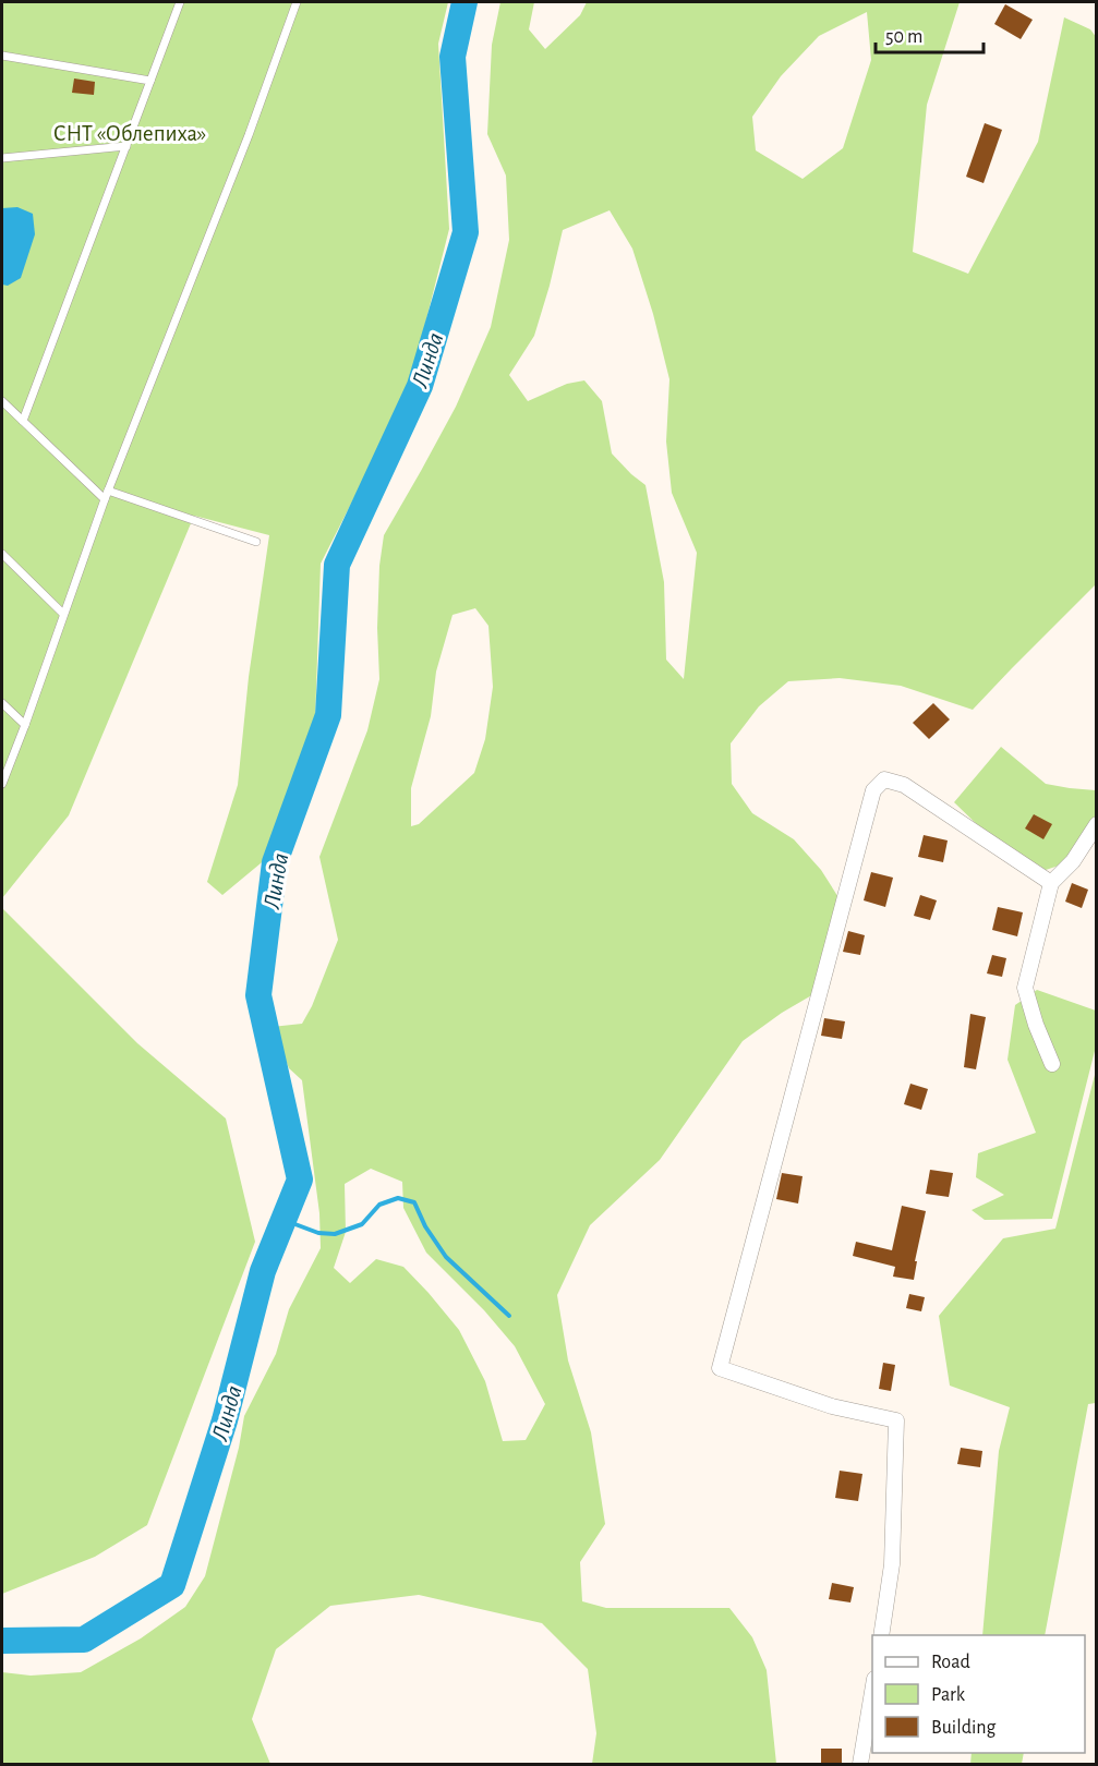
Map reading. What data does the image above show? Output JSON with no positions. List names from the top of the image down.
{
  "water": ["Линда"],
  "parks": ["СНТ «Облепиха»"],
  "legend": ["Road", "Park", "Building"],
  "scale_bar": "50 m"
}
